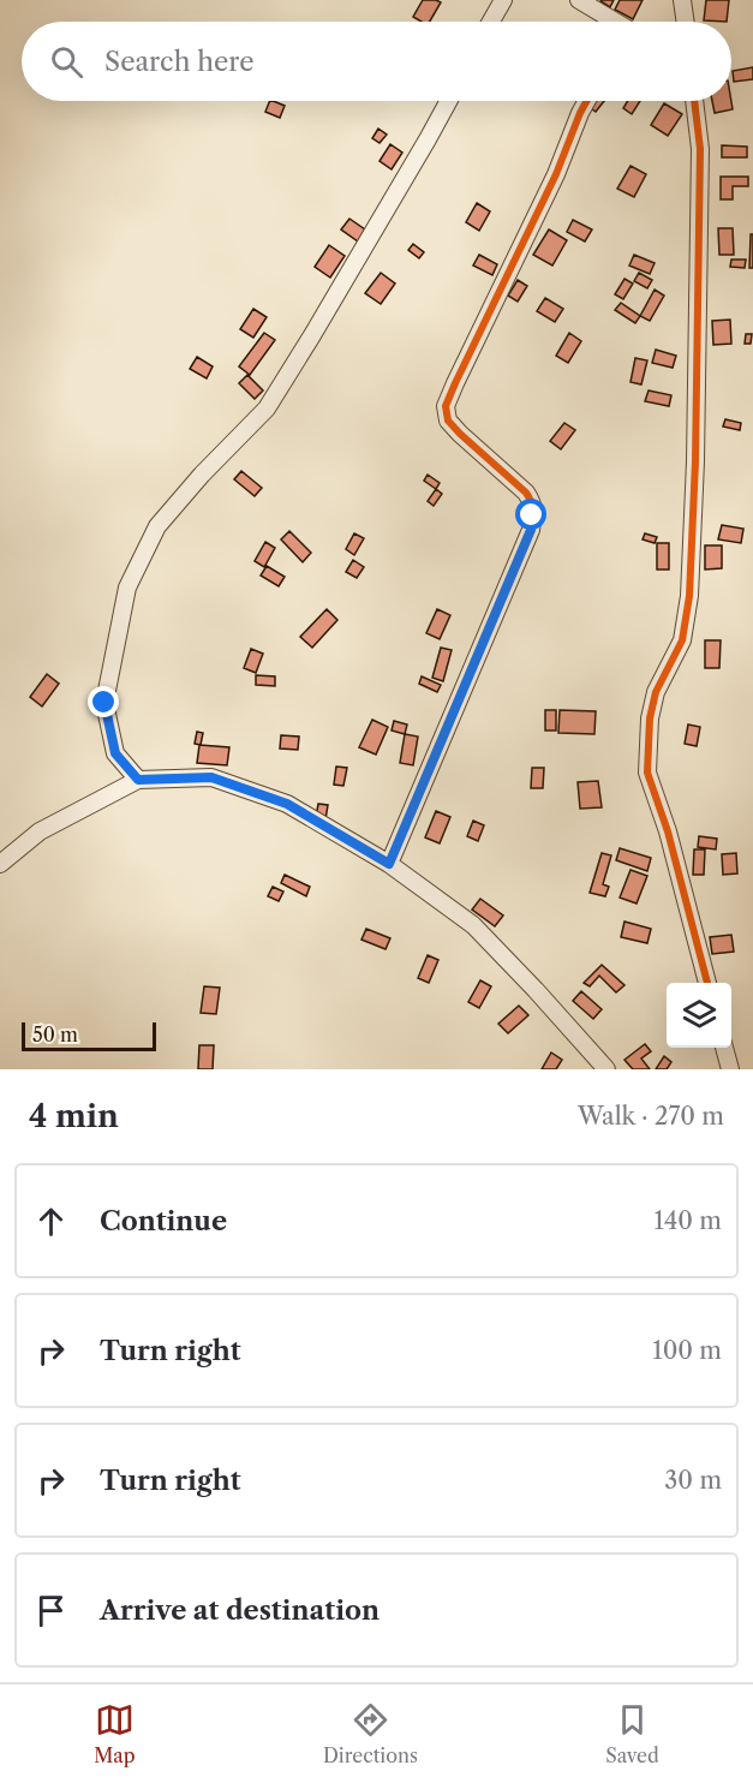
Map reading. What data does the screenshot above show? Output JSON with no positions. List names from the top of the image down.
{
  "scale_bar": "50 m",
  "page": {
    "search": "Search here",
    "scale": "50 m",
    "heading": ["4 min", "Walk · 270 m"],
    "list": [
      ["Continue", "140 m"],
      ["Turn right", "100 m"],
      ["Turn right", "30 m"],
      "Arrive at destination"
    ],
    "nav": ["Map", "Directions", "Saved"]
  }
}
